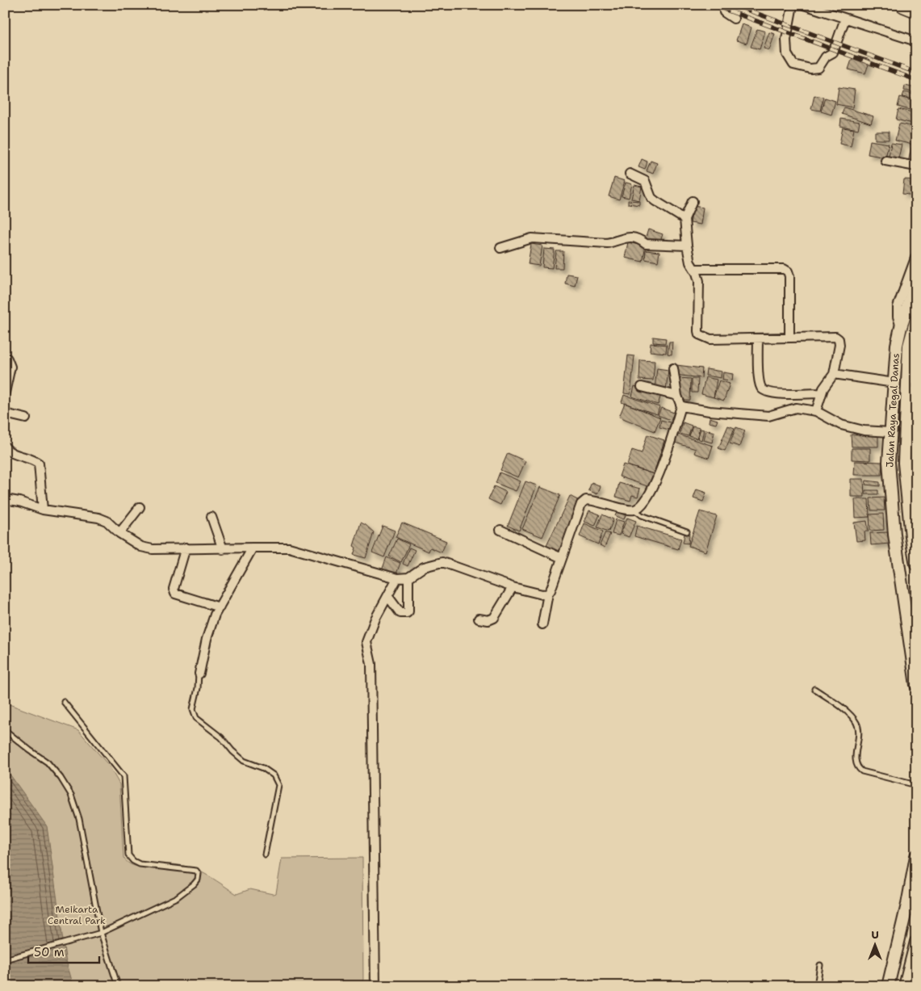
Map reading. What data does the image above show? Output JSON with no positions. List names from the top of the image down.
{
  "streets": {
    "street": ["Jalan Raya Tegal Danas"]
  },
  "parks": ["Meikarta Central Park"],
  "scale_bar": "50 m",
  "north": "top"
}
